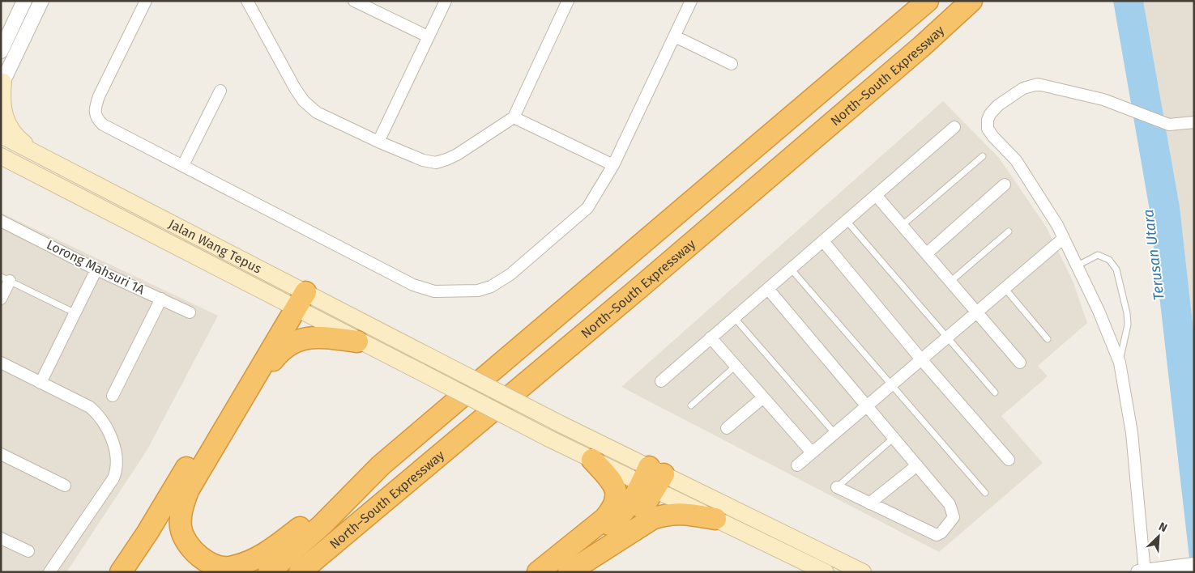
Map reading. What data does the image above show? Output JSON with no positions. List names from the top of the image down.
{
  "streets": {
    "highway": ["North–South Expressway"],
    "main road": ["Jalan Wang Tepus"],
    "street": ["Lorong Mahsuri 1A"]
  },
  "water": ["Terusan Utara"],
  "north": "top right"
}
